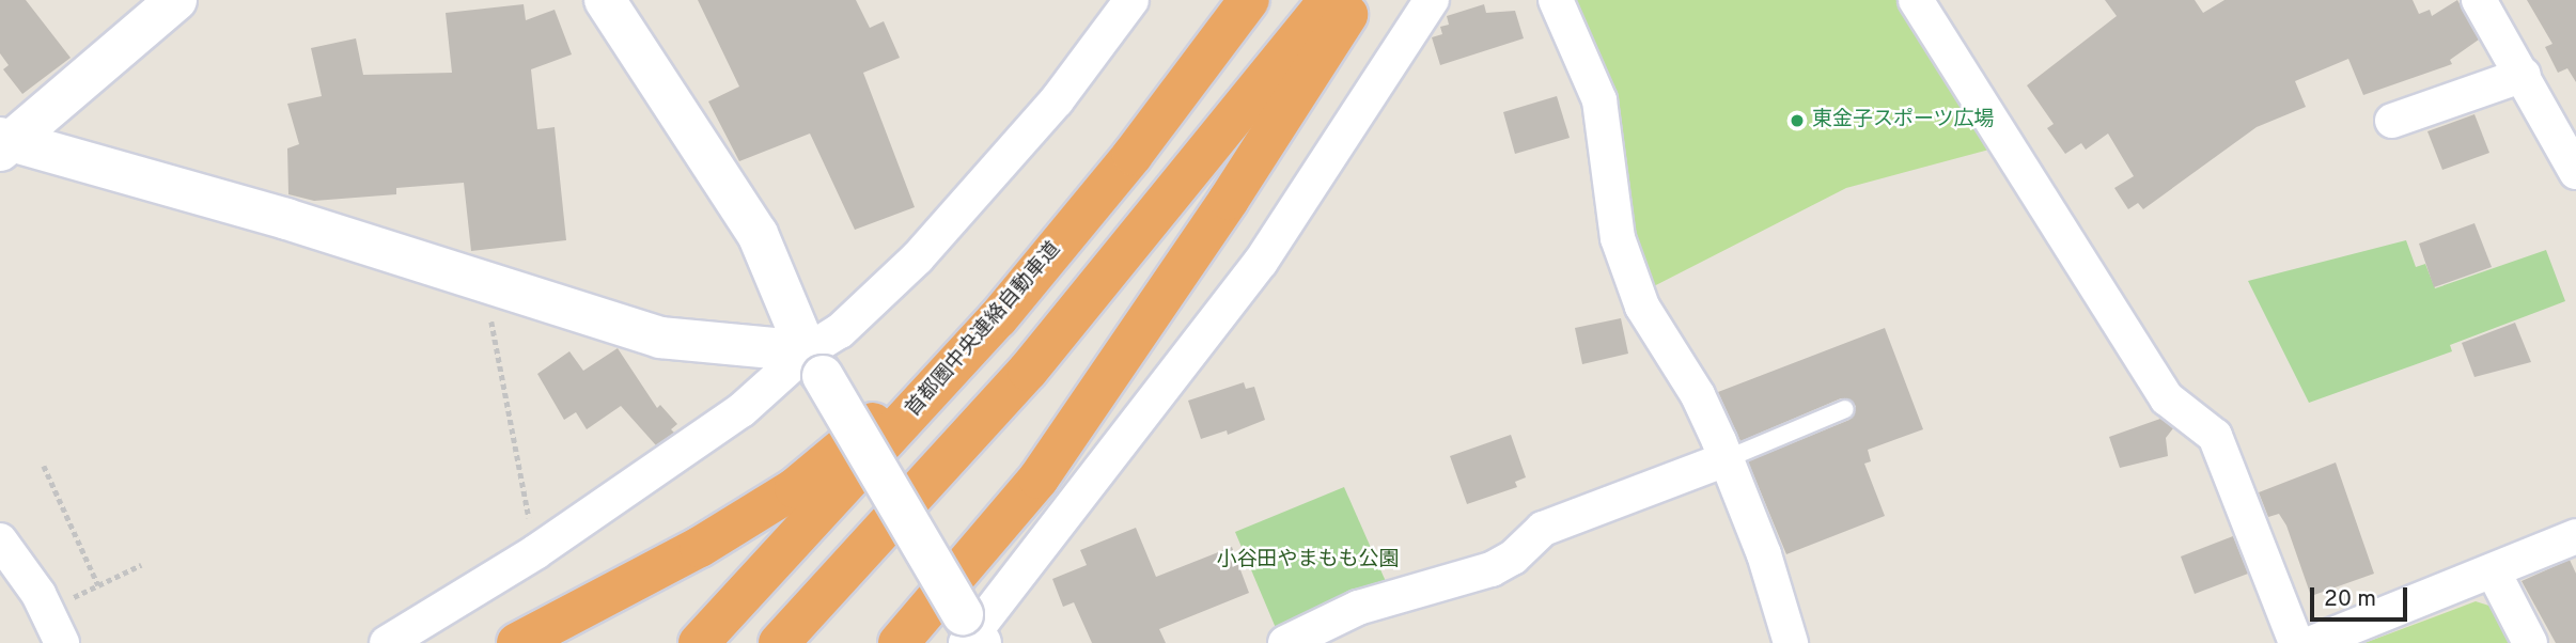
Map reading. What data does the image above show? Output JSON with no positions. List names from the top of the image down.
{
  "streets": {
    "highway": ["首都圏中央連絡自動車道"]
  },
  "parks": ["小谷田やまもも公園"],
  "places": ["東金子スポーツ広場"],
  "scale_bar": "20 m"
}
